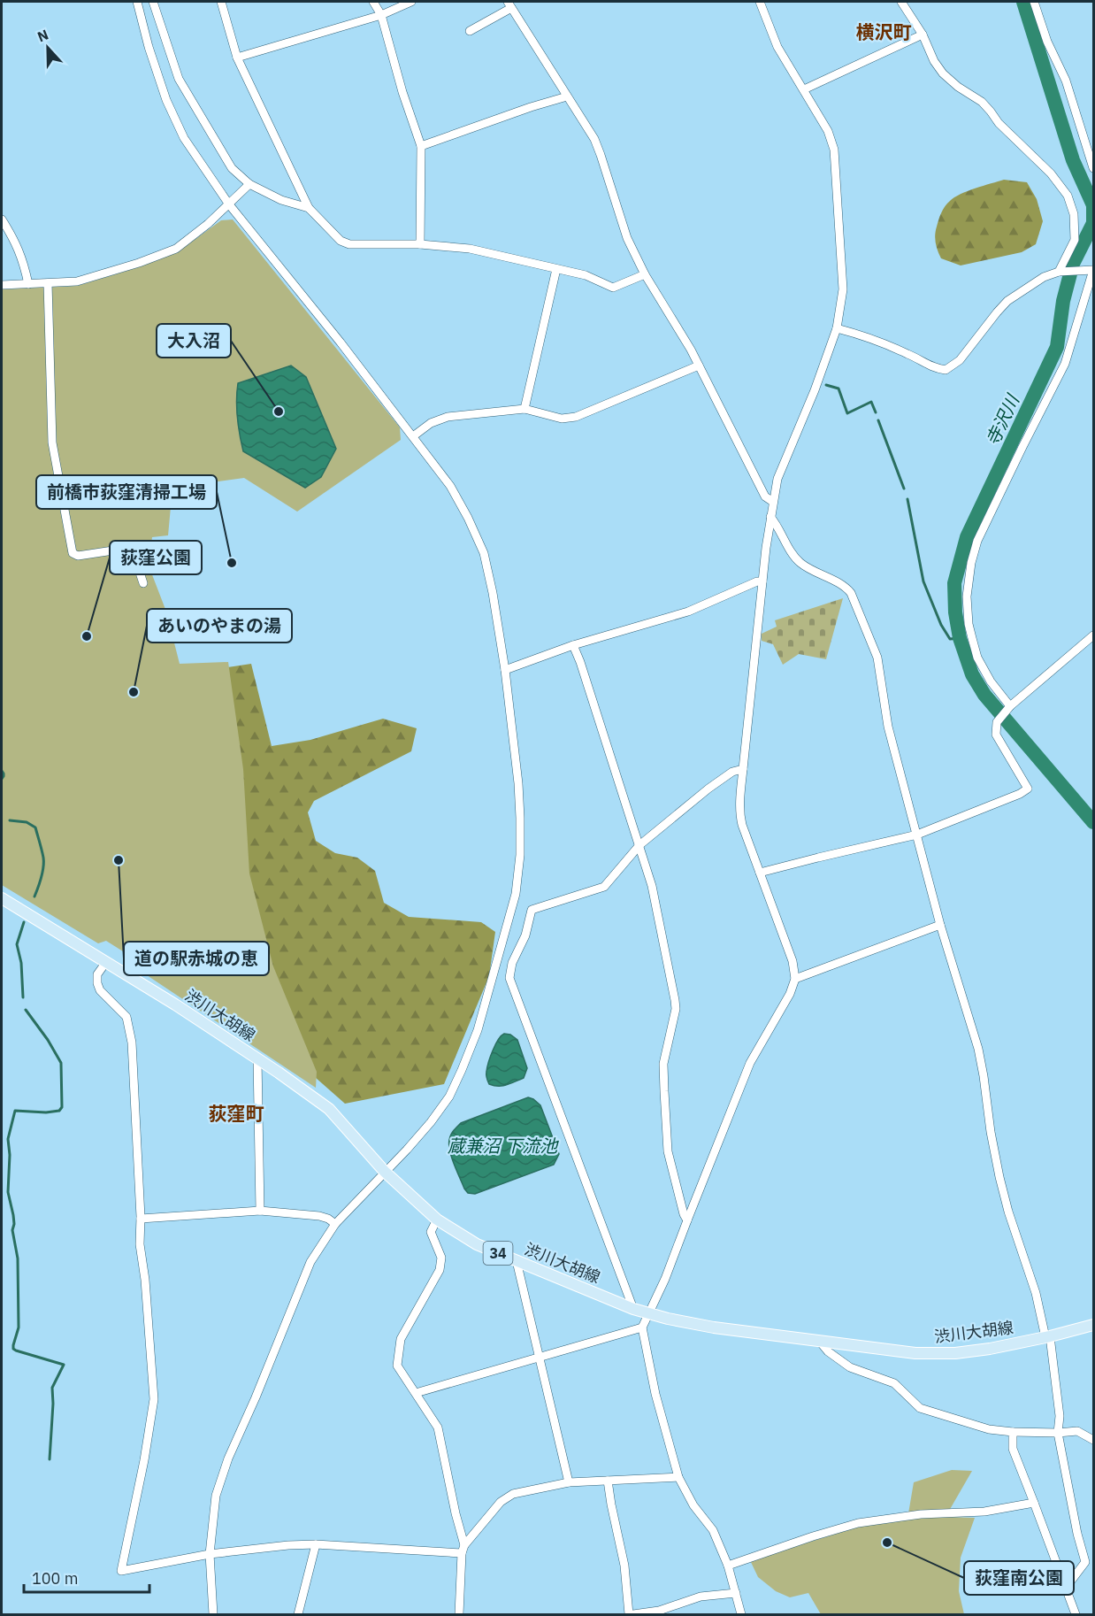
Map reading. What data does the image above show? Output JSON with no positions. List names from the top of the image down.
{
  "streets": {
    "main road": ["渋川大胡線", "34"]
  },
  "districts": ["横沢町", "荻窪町"],
  "water": ["寺沢川", "蔵兼沼 下流池"],
  "places": [
    "大入沼",
    "前橋市荻窪清掃工場",
    "荻窪公園",
    "あいのやまの湯",
    "道の駅赤城の恵",
    "荻窪南公園"
  ],
  "scale_bar": "100 m",
  "north": "top"
}
